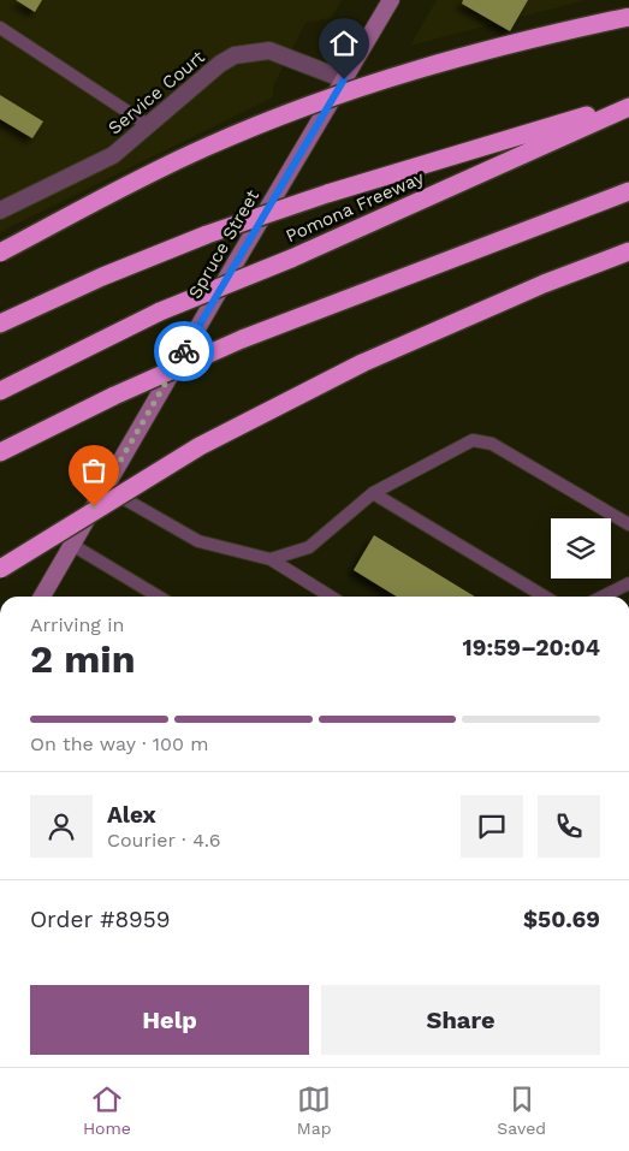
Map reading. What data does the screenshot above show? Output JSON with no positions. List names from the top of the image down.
{
  "streets": {
    "highway": ["Pomona Freeway"],
    "main road": ["Spruce Street"],
    "street": ["Service Court"]
  },
  "crossings": [
    ["Service Court", "Spruce Street"]
  ],
  "page": {
    "heading": ["2 min", "Arriving in", "19:59–20:04"],
    "panel": [
      "Alex",
      "Courier · 4.6",
      "Order #8959",
      "$50.69"
    ],
    "bar": "On the way · 100 m",
    "buttons": ["Help", "Share"],
    "tabs": ["Home", "Map", "Saved"]
  }
}
